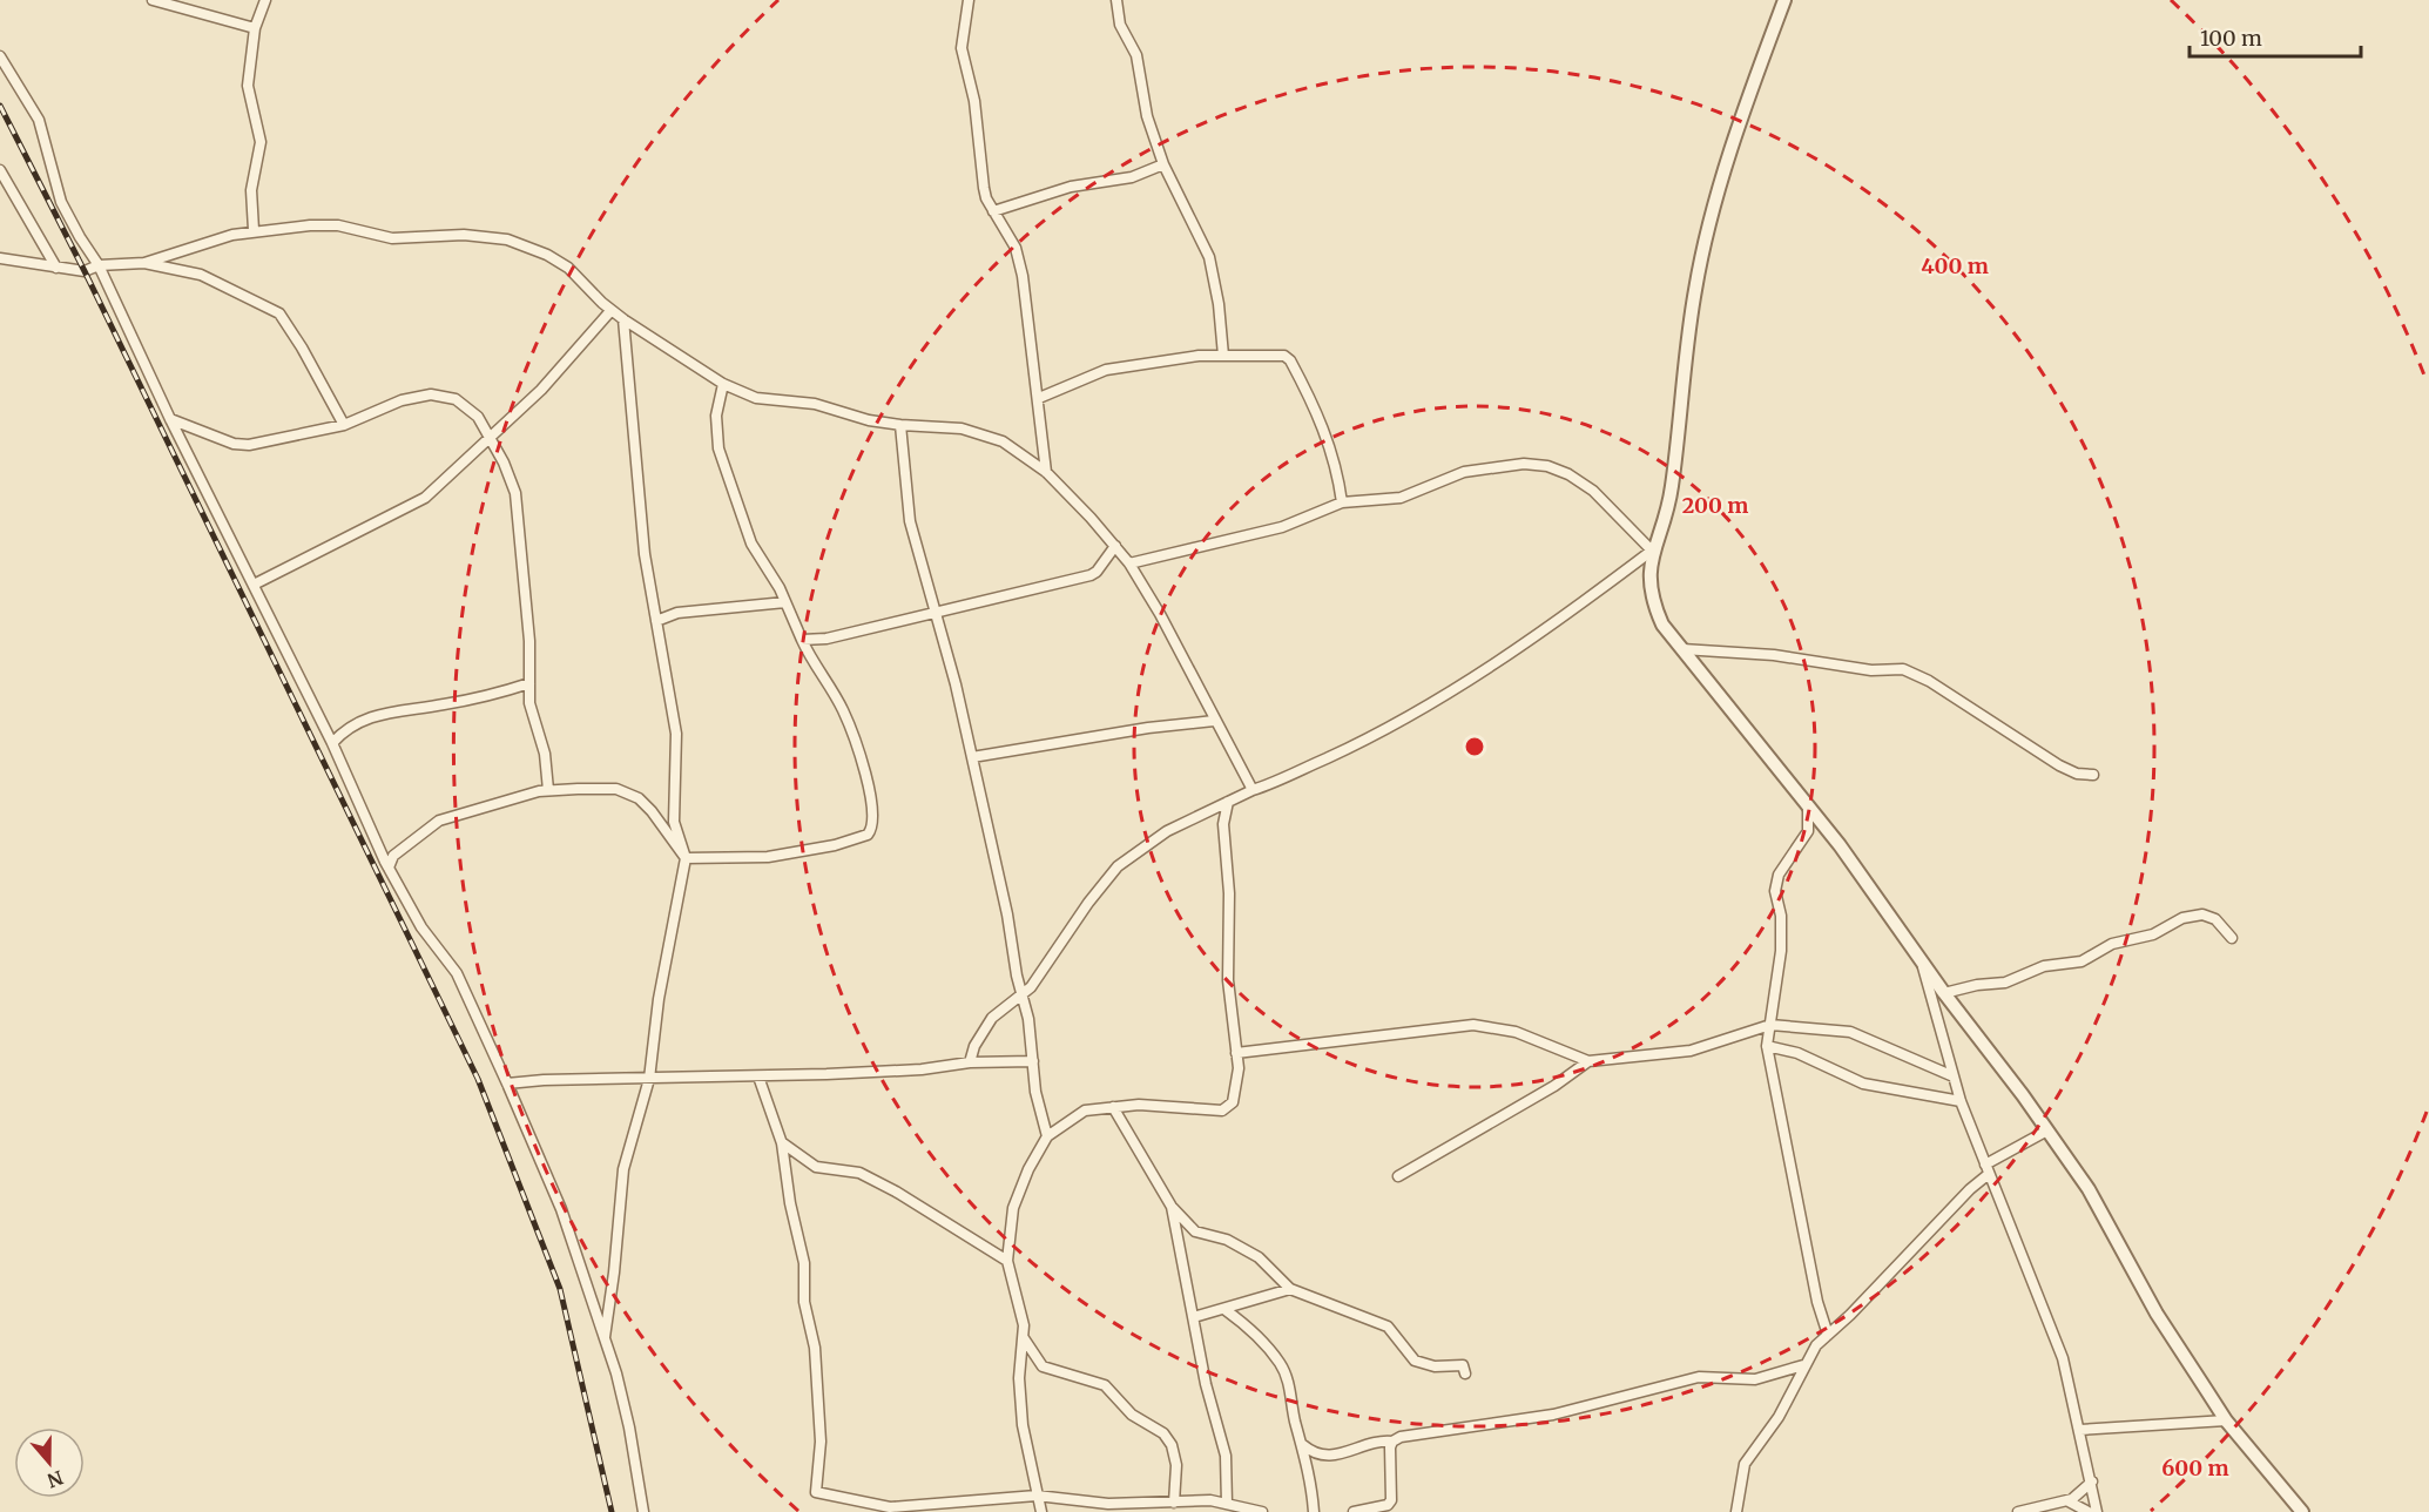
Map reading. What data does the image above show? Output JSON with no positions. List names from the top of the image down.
{
  "scale_bar": "100 m",
  "north": "bottom",
  "rings": ["400 m", "200 m", "600 m"]
}
